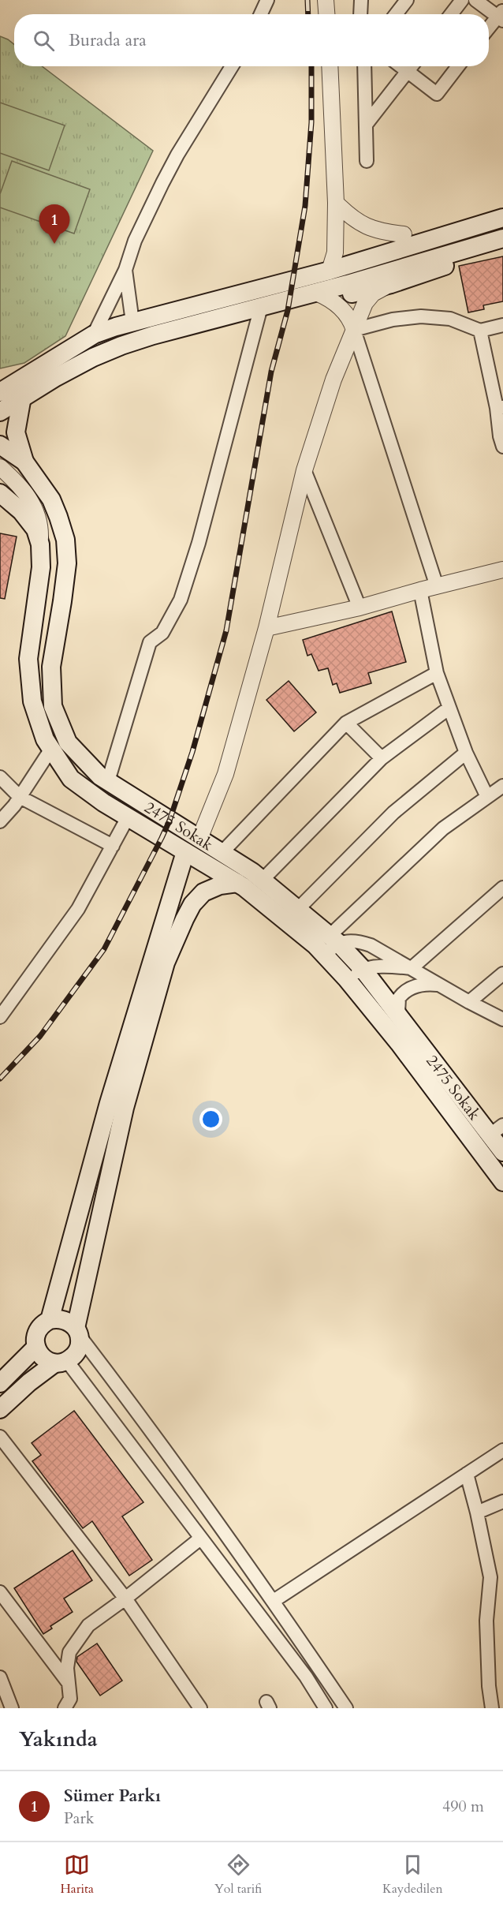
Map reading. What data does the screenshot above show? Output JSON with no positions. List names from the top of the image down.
{
  "streets": {
    "main road": ["2475 Sokak"]
  },
  "page": {
    "search": "Burada ara",
    "pins": "1",
    "heading": "Yakında",
    "list": [
      {
        "mark": "1",
        "name": "Sümer Parkı",
        "note": "Park",
        "value": "490 m"
      }
    ],
    "nav": ["Harita", "Yol tarifi", "Kaydedilen"]
  }
}
